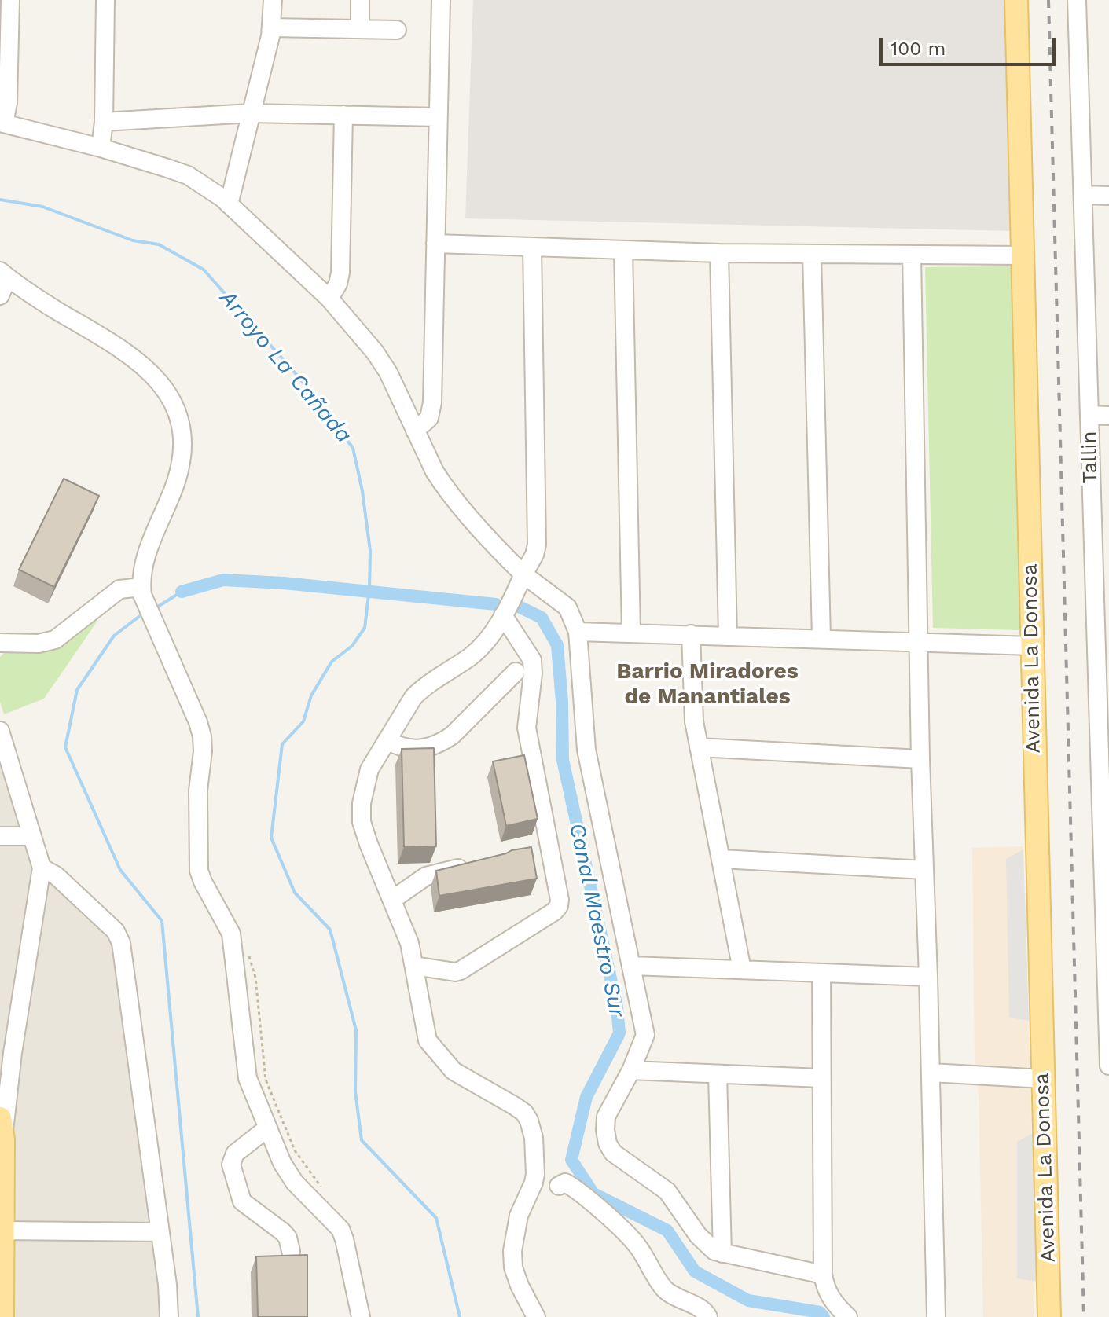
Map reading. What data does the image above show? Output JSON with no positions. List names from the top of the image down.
{
  "streets": {
    "main road": ["Avenida La Donosa"],
    "street": ["Tallin"]
  },
  "districts": ["Barrio Miradores de Manantiales"],
  "water": ["Arroyo La Cañada", "Canal Maestro Sur"],
  "scale_bar": "100 m"
}
